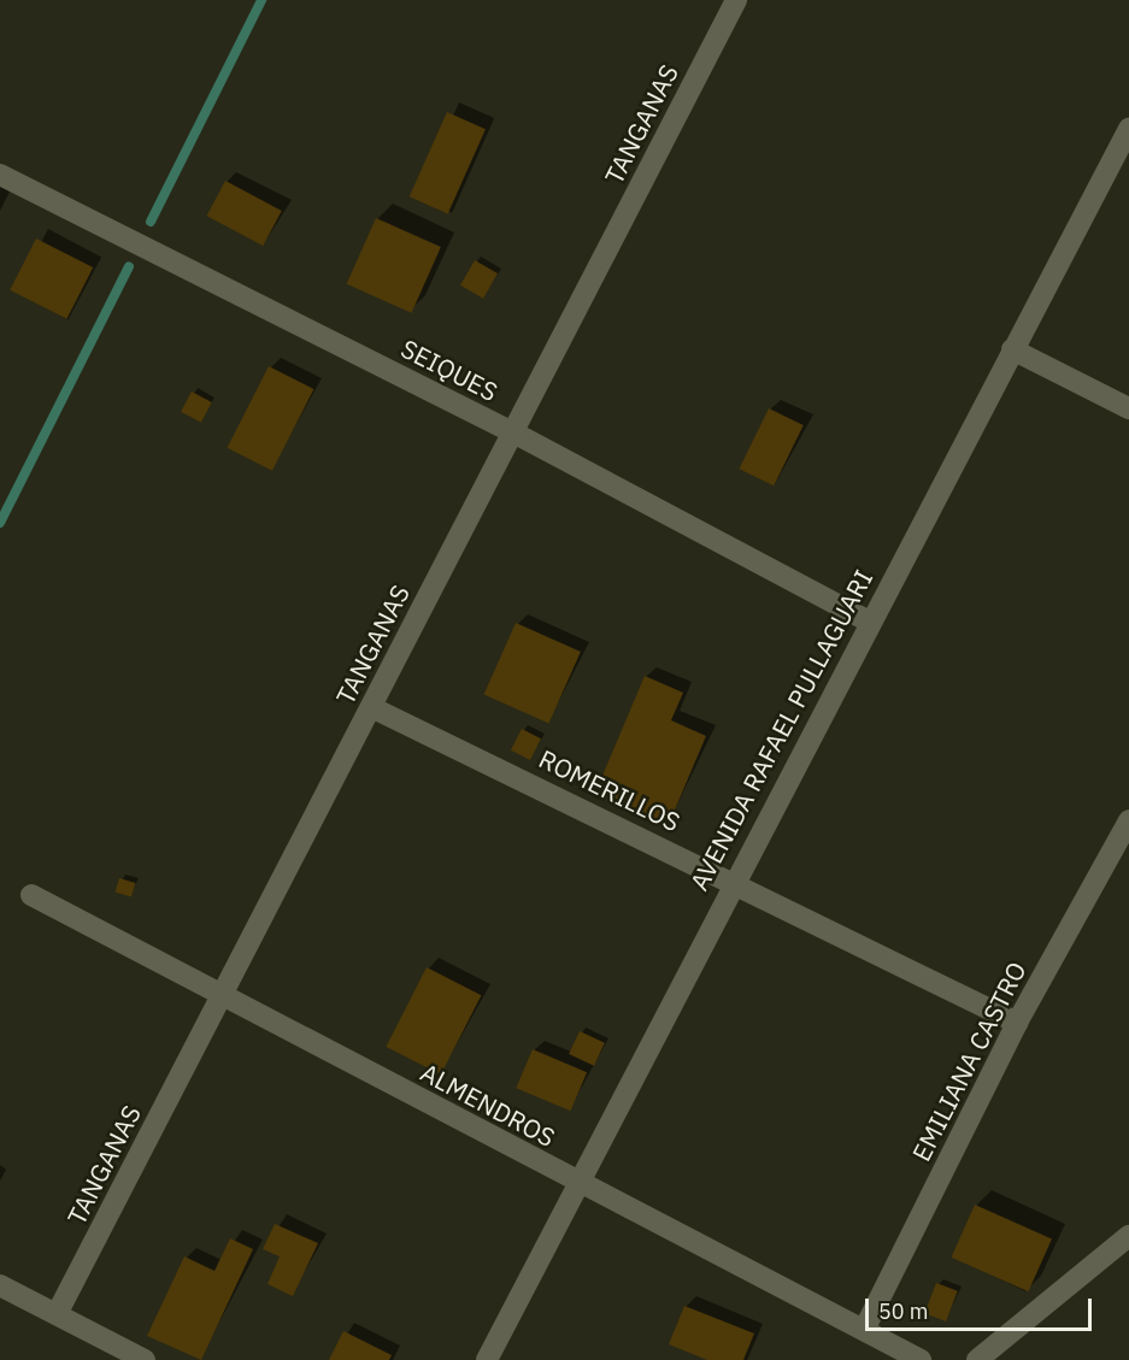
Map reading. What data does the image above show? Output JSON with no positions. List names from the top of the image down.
{
  "streets": {
    "street": [
      "TANGANAS",
      "SEIQUES",
      "AVENIDA RAFAEL PULLAGUARI",
      "ROMERILLOS",
      "EMILIANA CASTRO",
      "ALMENDROS"
    ]
  },
  "crossings": [
    ["TANGANAS", "SEIQUES"],
    ["TANGANAS", "ROMERILLOS"],
    ["TANGANAS", "ALMENDROS"],
    ["SEIQUES", "AVENIDA RAFAEL PULLAGUARI"],
    ["AVENIDA RAFAEL PULLAGUARI", "ROMERILLOS"],
    ["AVENIDA RAFAEL PULLAGUARI", "ALMENDROS"],
    ["ROMERILLOS", "EMILIANA CASTRO"],
    ["EMILIANA CASTRO", "ALMENDROS"]
  ],
  "scale_bar": "50 m"
}
